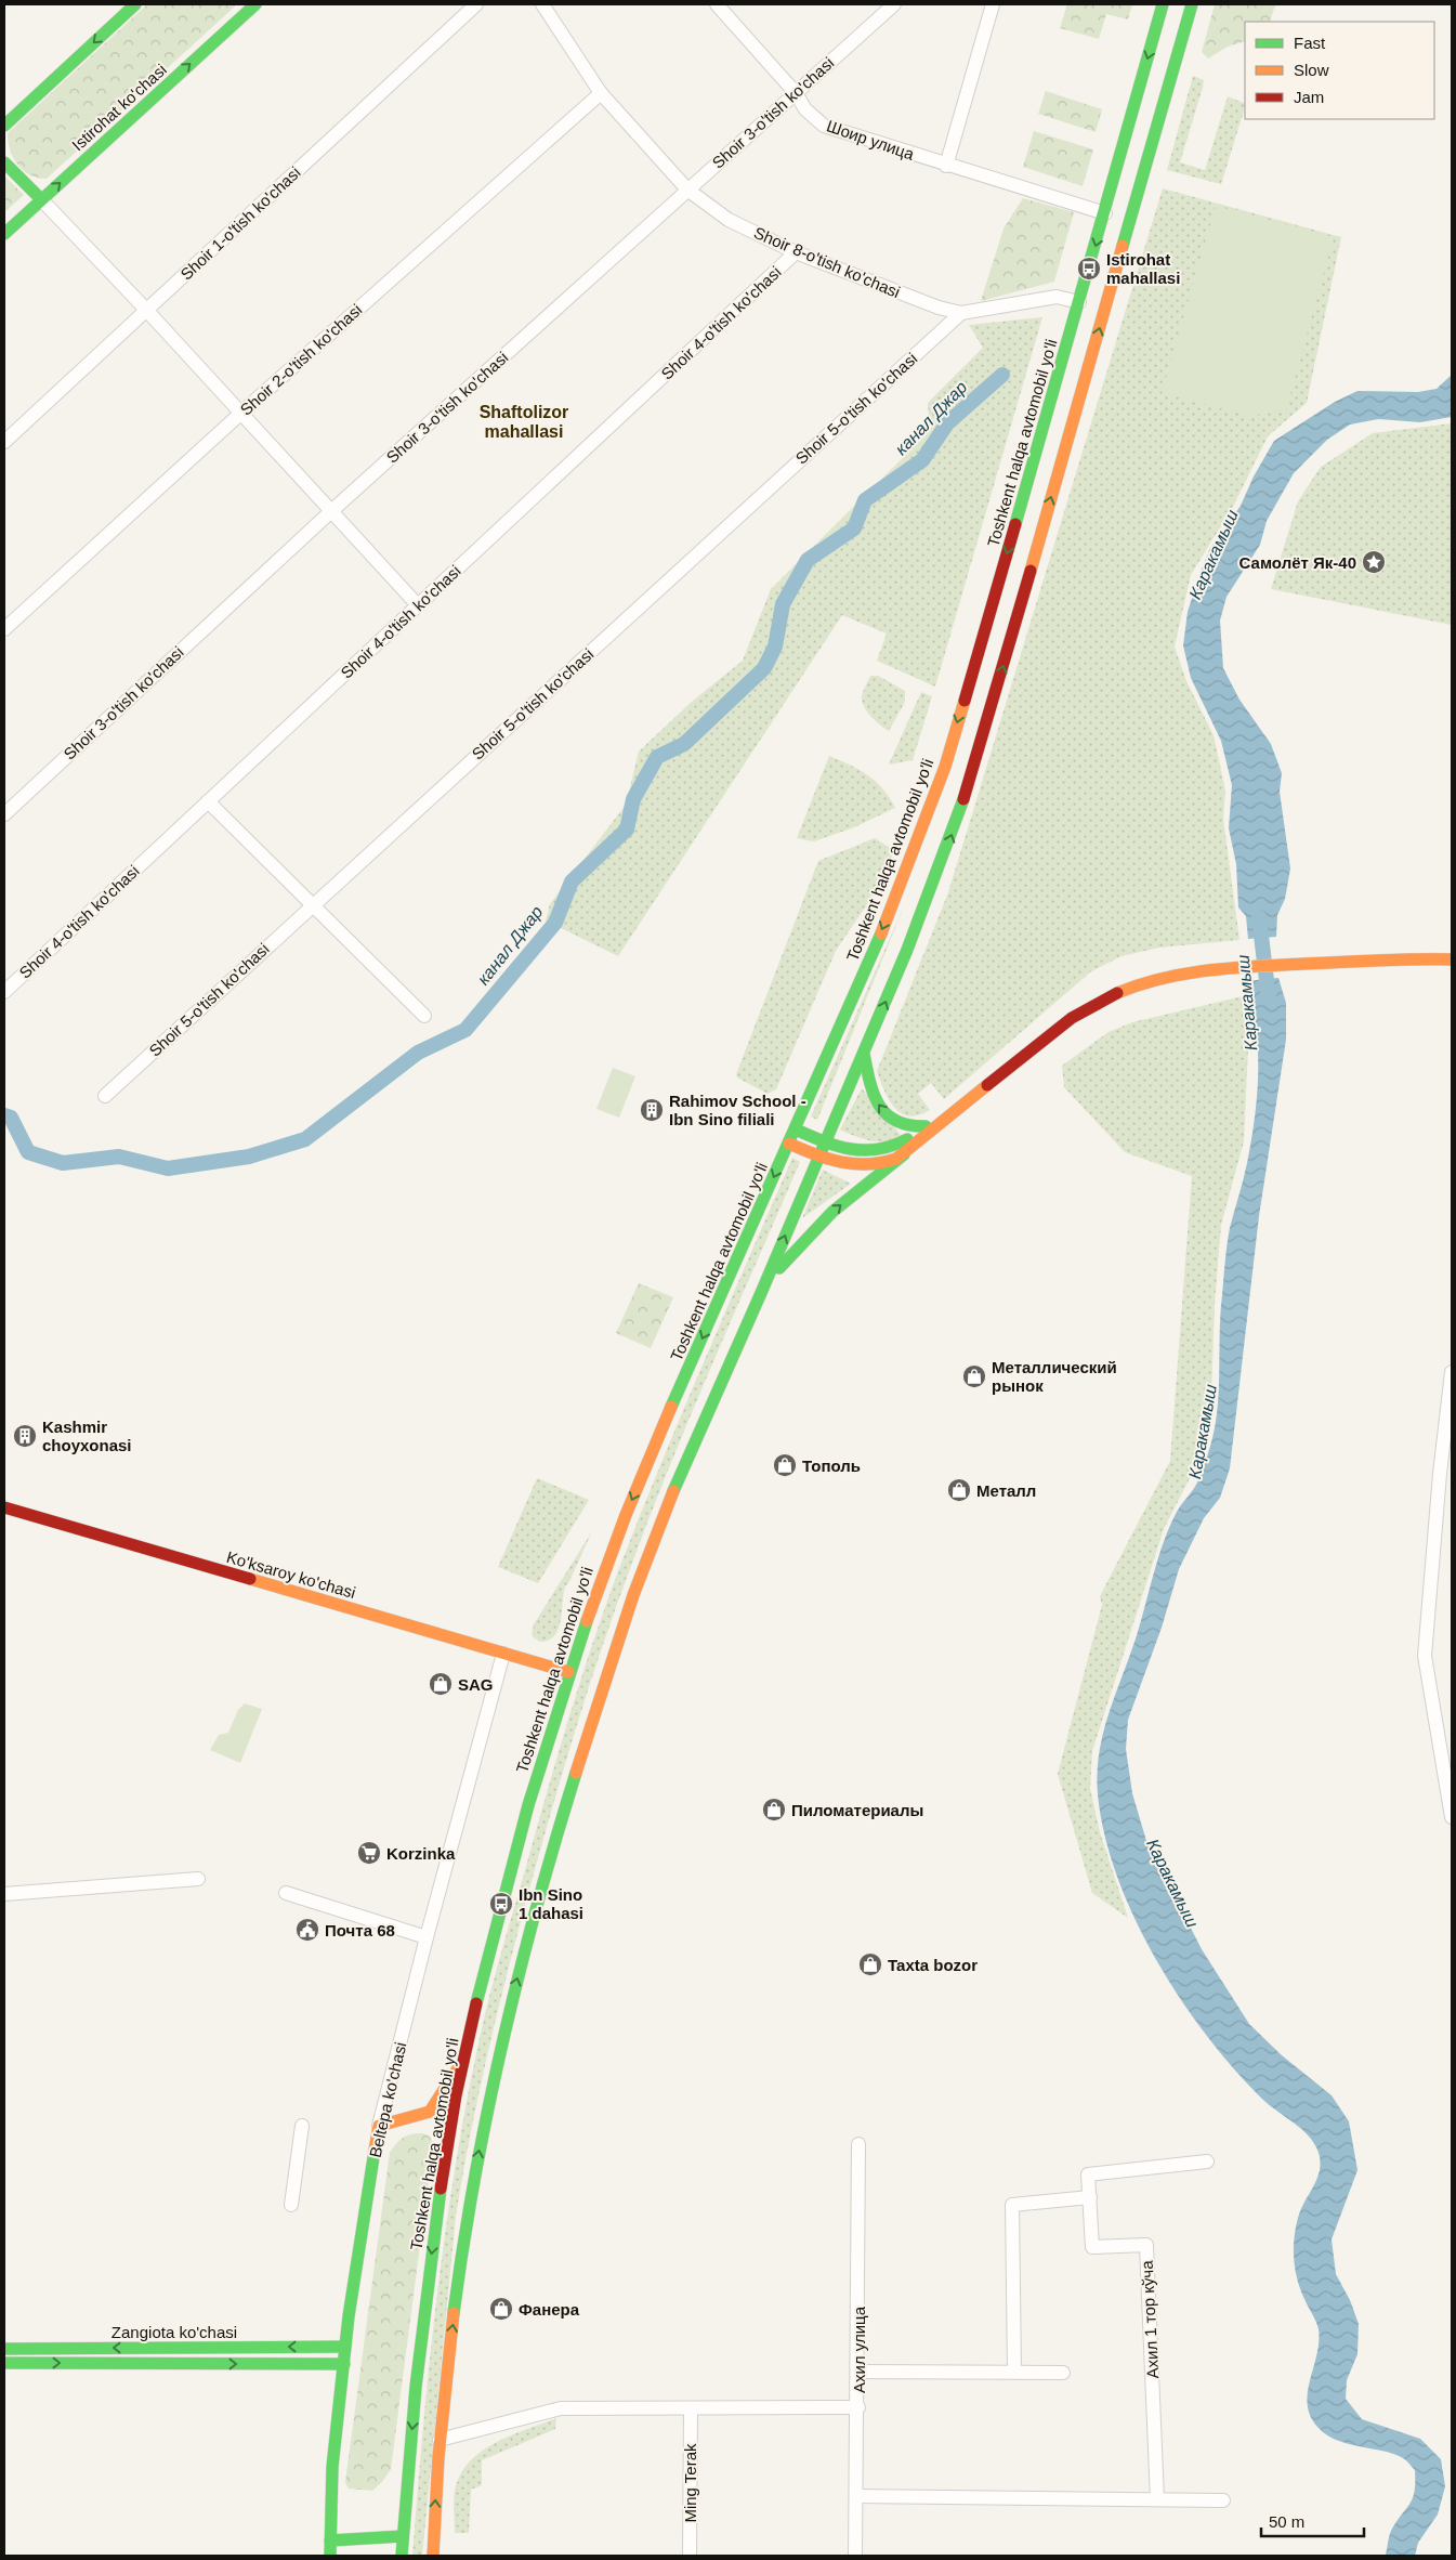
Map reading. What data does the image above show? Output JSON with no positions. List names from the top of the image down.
{
  "streets": {
    "main road": [
      "Istirohat ko'chasi",
      "Toshkent halqa avtomobil yo'li",
      "Ko'ksaroy ko'chasi",
      "Beltepa ko'chasi",
      "Zangiota ko'chasi"
    ],
    "street": [
      "Shoir 3-o'tish ko'chasi",
      "Шоир улица",
      "Shoir 1-o'tish ko'chasi",
      "Shoir 8-o'tish ko'chasi",
      "Shoir 4-o'tish ko'chasi",
      "Shoir 2-o'tish ko'chasi",
      "Shoir 5-o'tish ko'chasi",
      "Ахил 1 тор кўча",
      "Ахил улица",
      "Ming Terak"
    ]
  },
  "crossings": [
    ["Shoir 3-o'tish ko'chasi", "Шоир улица"],
    ["Shoir 3-o'tish ko'chasi", "Shoir 8-o'tish ko'chasi"],
    ["Шоир улица", "Toshkent halqa avtomobil yo'li"],
    ["Shoir 8-o'tish ko'chasi", "Shoir 4-o'tish ko'chasi"],
    ["Shoir 8-o'tish ko'chasi", "Shoir 2-o'tish ko'chasi"],
    ["Shoir 8-o'tish ko'chasi", "Shoir 5-o'tish ko'chasi"],
    ["Shoir 8-o'tish ko'chasi", "Toshkent halqa avtomobil yo'li"],
    ["Toshkent halqa avtomobil yo'li", "Ko'ksaroy ko'chasi"],
    ["Ko'ksaroy ko'chasi", "Beltepa ko'chasi"],
    ["Beltepa ko'chasi", "Zangiota ko'chasi"]
  ],
  "districts": ["Shaftolizor mahallasi"],
  "water": ["канал Джар", "Каракамыш"],
  "places": {
    "bus stop": ["Istirohat mahallasi", "Ibn Sino 1 dahasi"],
    "place": ["Самолёт Як-40"],
    "building": ["Rahimov School - Ibn Sino filiali", "Kashmir choyxonasi"],
    "shop": [
      "Металлический рынок",
      "Тополь",
      "Металл",
      "SAG",
      "Пиломатериалы",
      "Taxta bozor",
      "Фанера"
    ],
    "supermarket": ["Korzinka"],
    "public building": ["Почта 68"]
  },
  "legend": ["Fast", "Slow", "Jam"],
  "scale_bar": "50 m"
}
